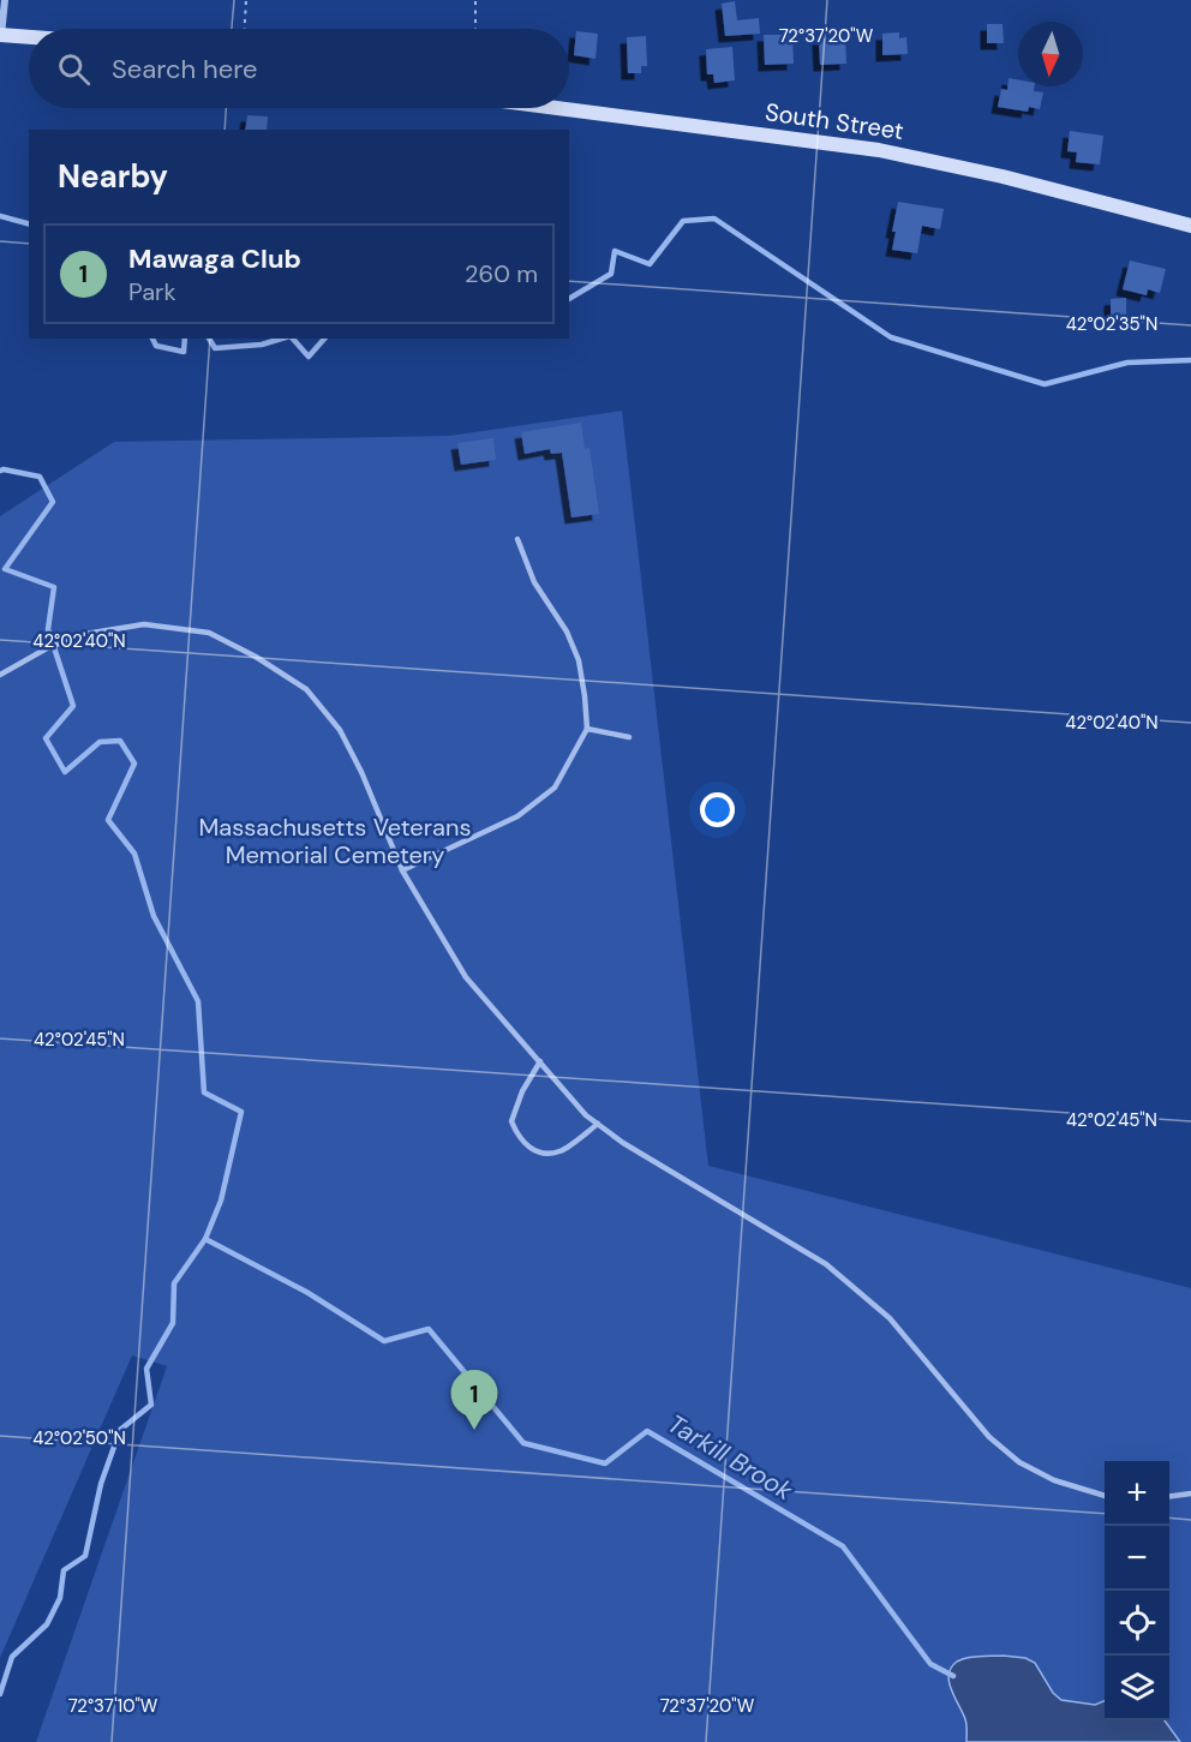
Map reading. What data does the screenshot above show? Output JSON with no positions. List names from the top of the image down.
{
  "streets": {
    "street": ["South Street"]
  },
  "water": ["Tarkill Brook"],
  "parks": ["Massachusetts Veterans Memorial Cemetery"],
  "north": "bottom",
  "page": {
    "search": "Search here",
    "heading": "Nearby",
    "list": [
      {
        "mark": "1",
        "name": "Mawaga Club",
        "note": "Park",
        "value": "260 m"
      }
    ],
    "pins": "1",
    "map_buttons": ["+", "−"]
  },
  "coordinates": [
    "72°37'20\"W",
    "42°02'35\"N",
    "42°02'40\"N",
    "42°02'45\"N",
    "42°02'50\"N",
    "72°37'10\"W"
  ]
}
